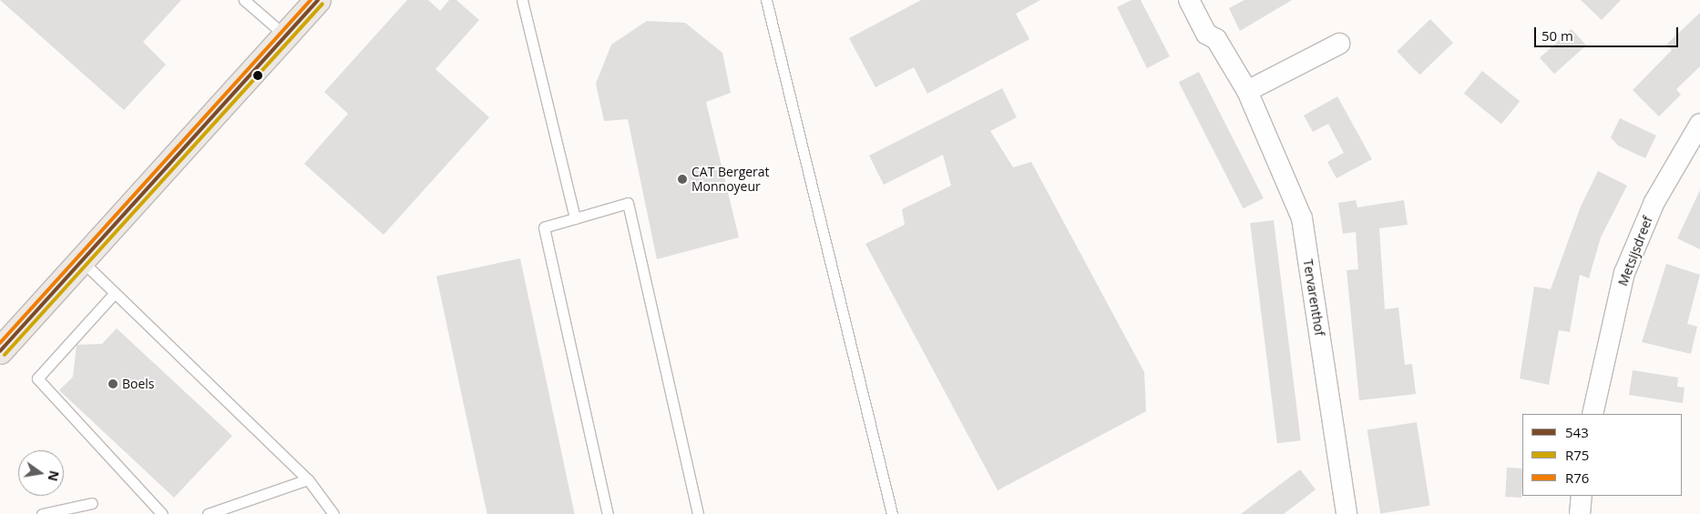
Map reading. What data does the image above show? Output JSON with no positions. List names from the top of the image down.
{
  "streets": {
    "street": ["Metsijsdreef", "Tervarenthof"]
  },
  "places": ["CAT Bergerat Monnoyeur", "Boels"],
  "lines": ["transit line 543", "transit line R76", "transit line R75"],
  "legend": ["543", "R75", "R76"],
  "scale_bar": "50 m",
  "north": "right"
}
